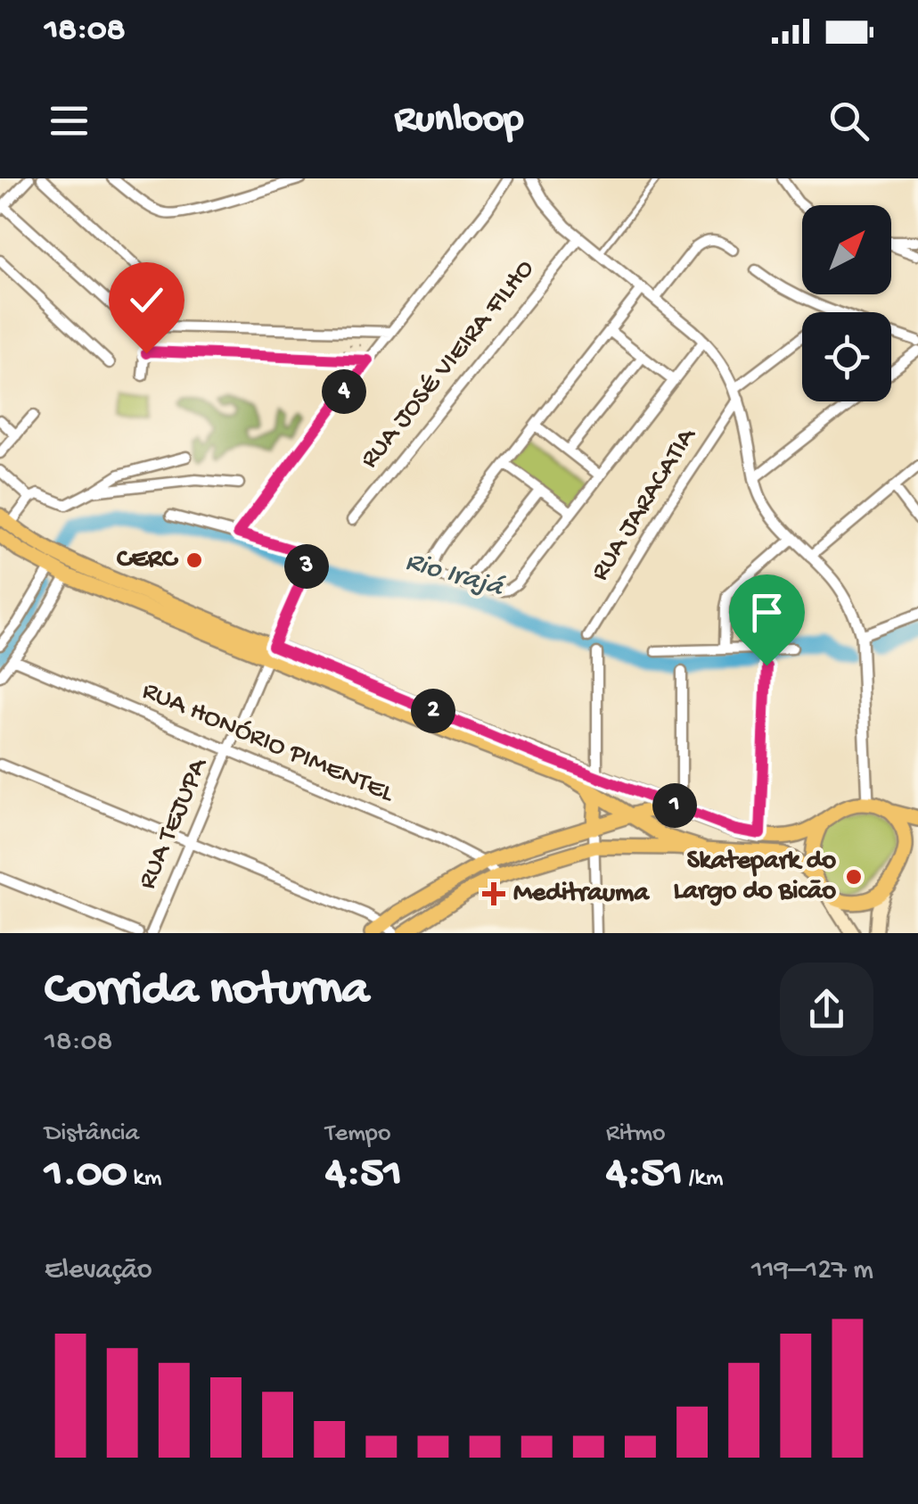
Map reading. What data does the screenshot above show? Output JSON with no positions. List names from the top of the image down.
{
  "streets": {
    "street": [
      "RUA JOSÉ VIEIRA FILHO",
      "RUA JARACATIA",
      "RUA HONÓRIO PIMENTEL",
      "RUA TEJUPA"
    ]
  },
  "crossings": [
    ["RUA HONÓRIO PIMENTEL", "RUA TEJUPA"]
  ],
  "water": ["Rio Irajá"],
  "places": {
    "other": ["CERC", "Skatepark do Largo do Bicão"],
    "health": ["Meditrauma"]
  },
  "north": "top right",
  "page": {
    "status": "18:08",
    "header": "Runloop",
    "pins": [
      "4",
      "3",
      "2",
      "1"
    ],
    "heading": ["Corrida noturna", "18:08"],
    "stats": [
      ["Distância", "1.00 km"],
      ["Tempo", "4:51"],
      ["Ritmo", "4:51 /km"]
    ],
    "chart": ["Elevação", "119–127 m"]
  }
}
